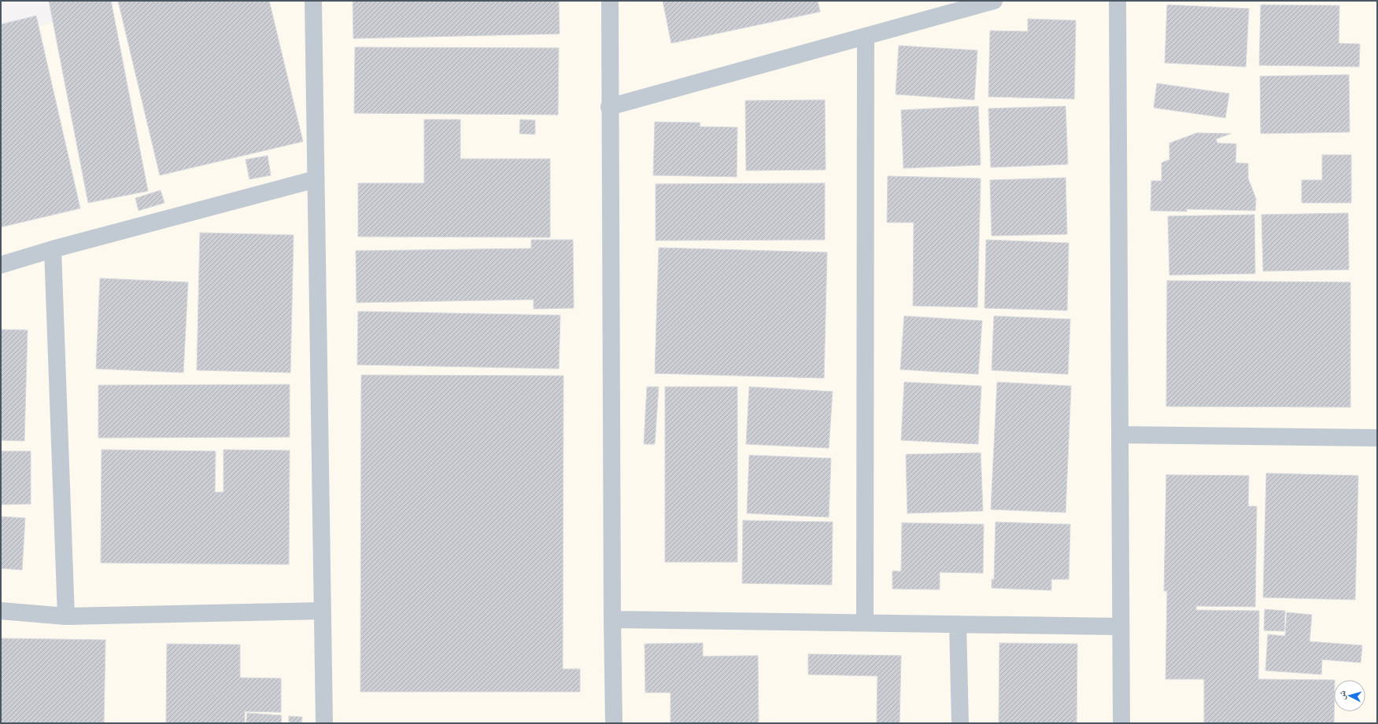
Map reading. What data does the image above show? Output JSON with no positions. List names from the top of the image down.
{
  "north": "left"
}
